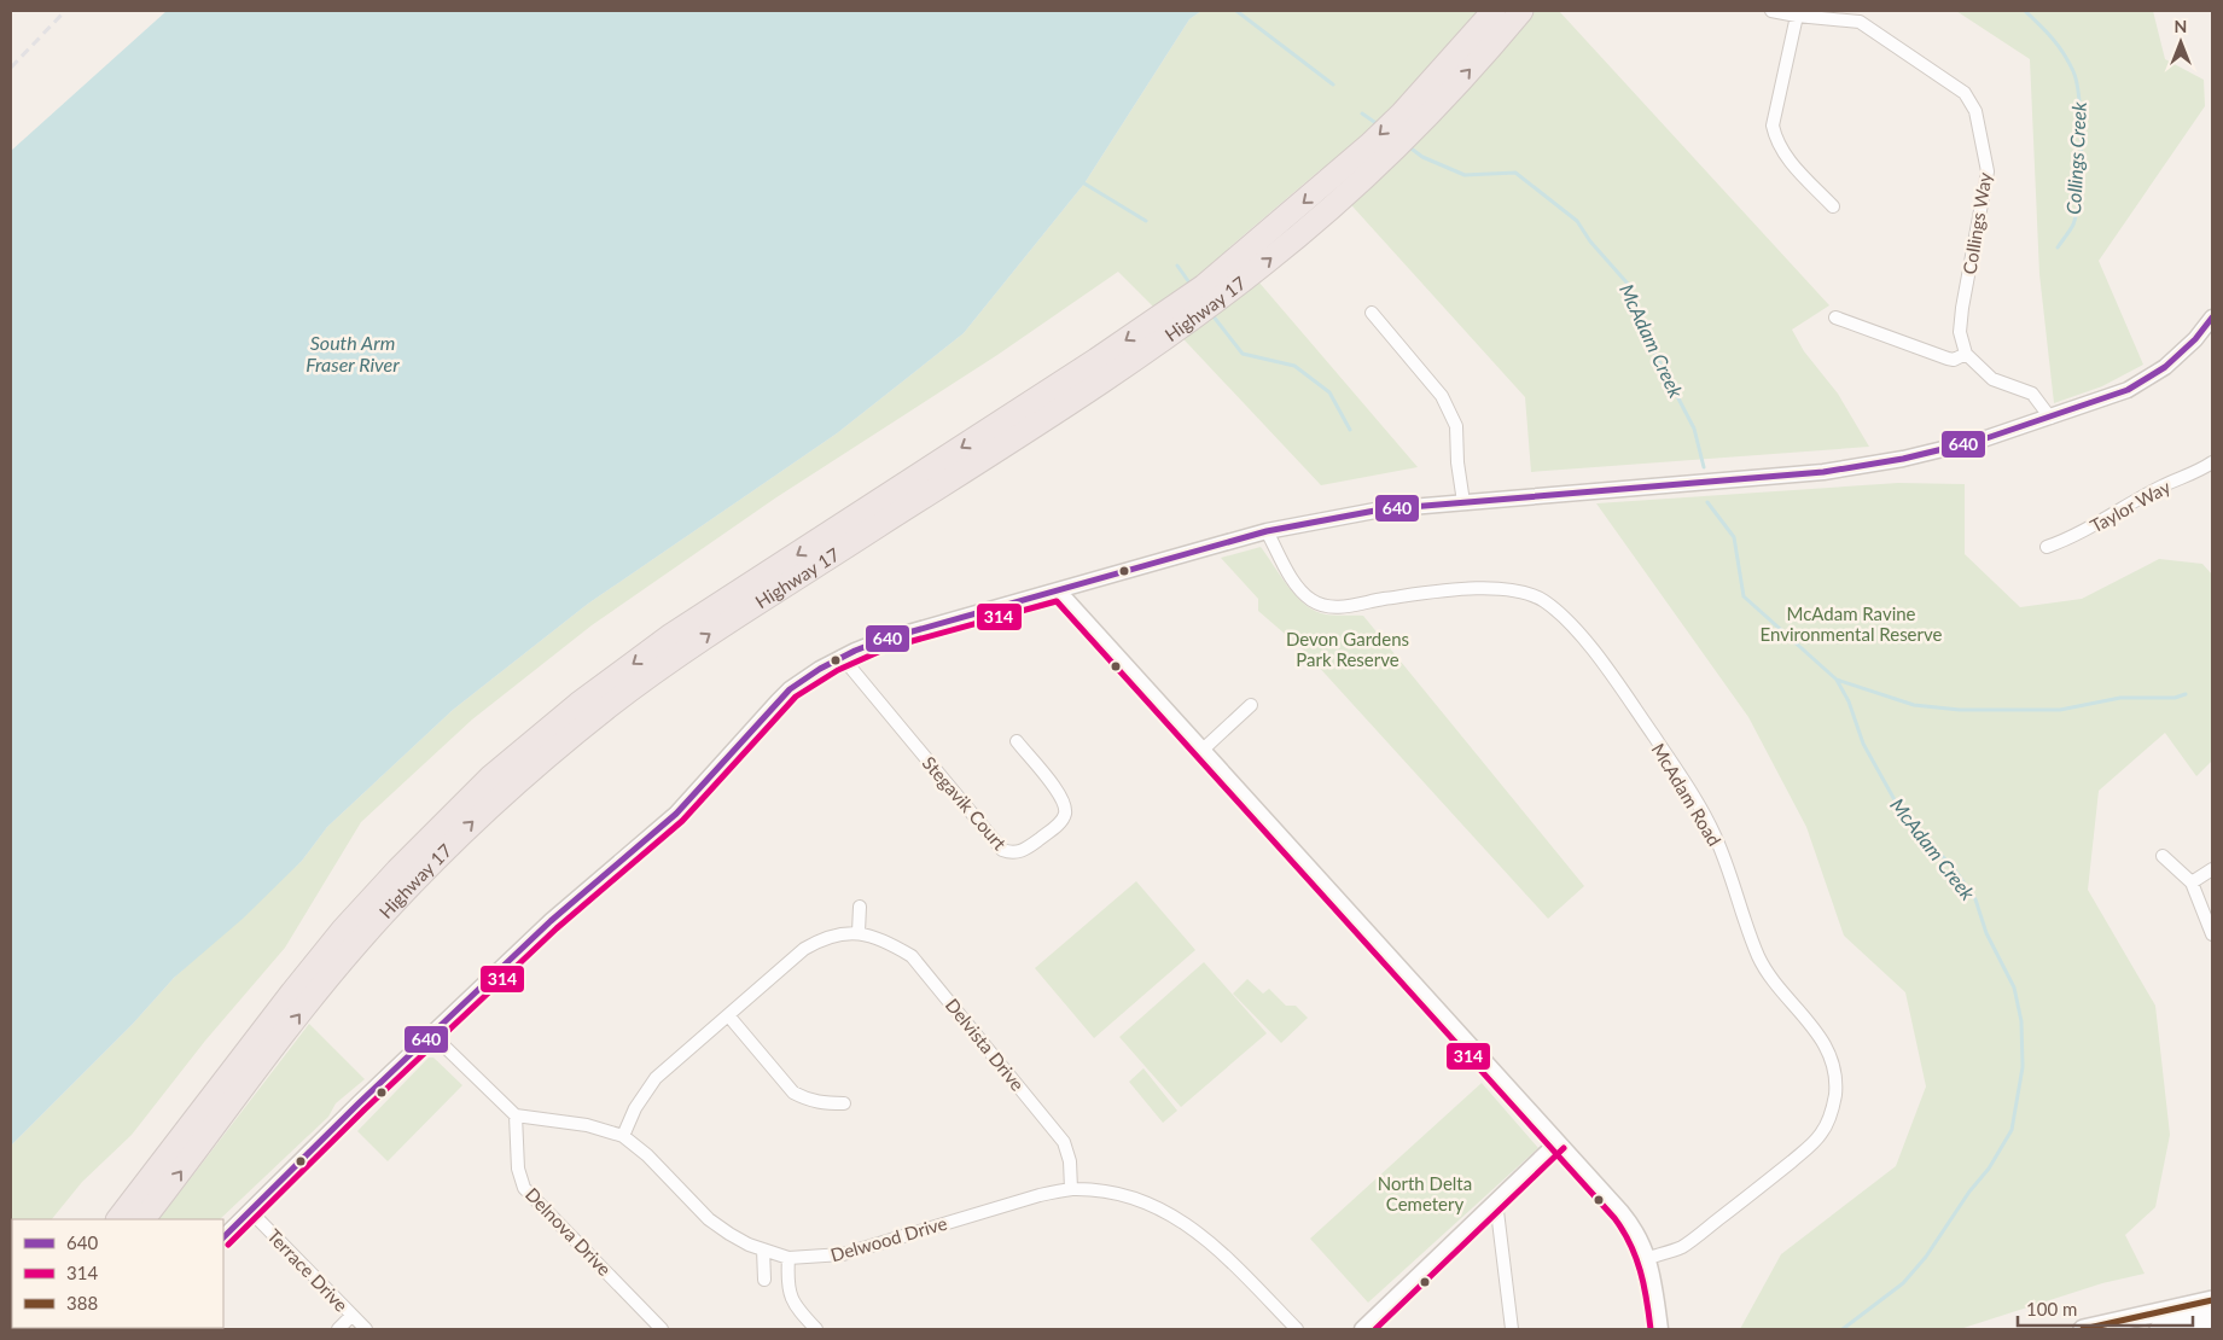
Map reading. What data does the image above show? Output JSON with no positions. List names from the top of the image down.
{
  "streets": {
    "highway": ["Highway 17"],
    "street": [
      "Collings Way",
      "Taylor Way",
      "McAdam Road",
      "Stegavik Court",
      "Delvista Drive",
      "Delnova Drive",
      "Delwood Drive",
      "Terrace Drive"
    ]
  },
  "crossings": [
    ["Delvista Drive", "Delwood Drive"],
    ["Delnova Drive", "Delwood Drive"]
  ],
  "water": ["Collings Creek", "McAdam Creek", "South Arm Fraser River"],
  "parks": ["McAdam Ravine Environmental Reserve", "Devon Gardens Park Reserve", "North Delta Cemetery"],
  "lines": ["transit line 640", "transit line 314", "transit line 388"],
  "legend": ["640", "314", "388"],
  "scale_bar": "100 m",
  "north": "top"
}
